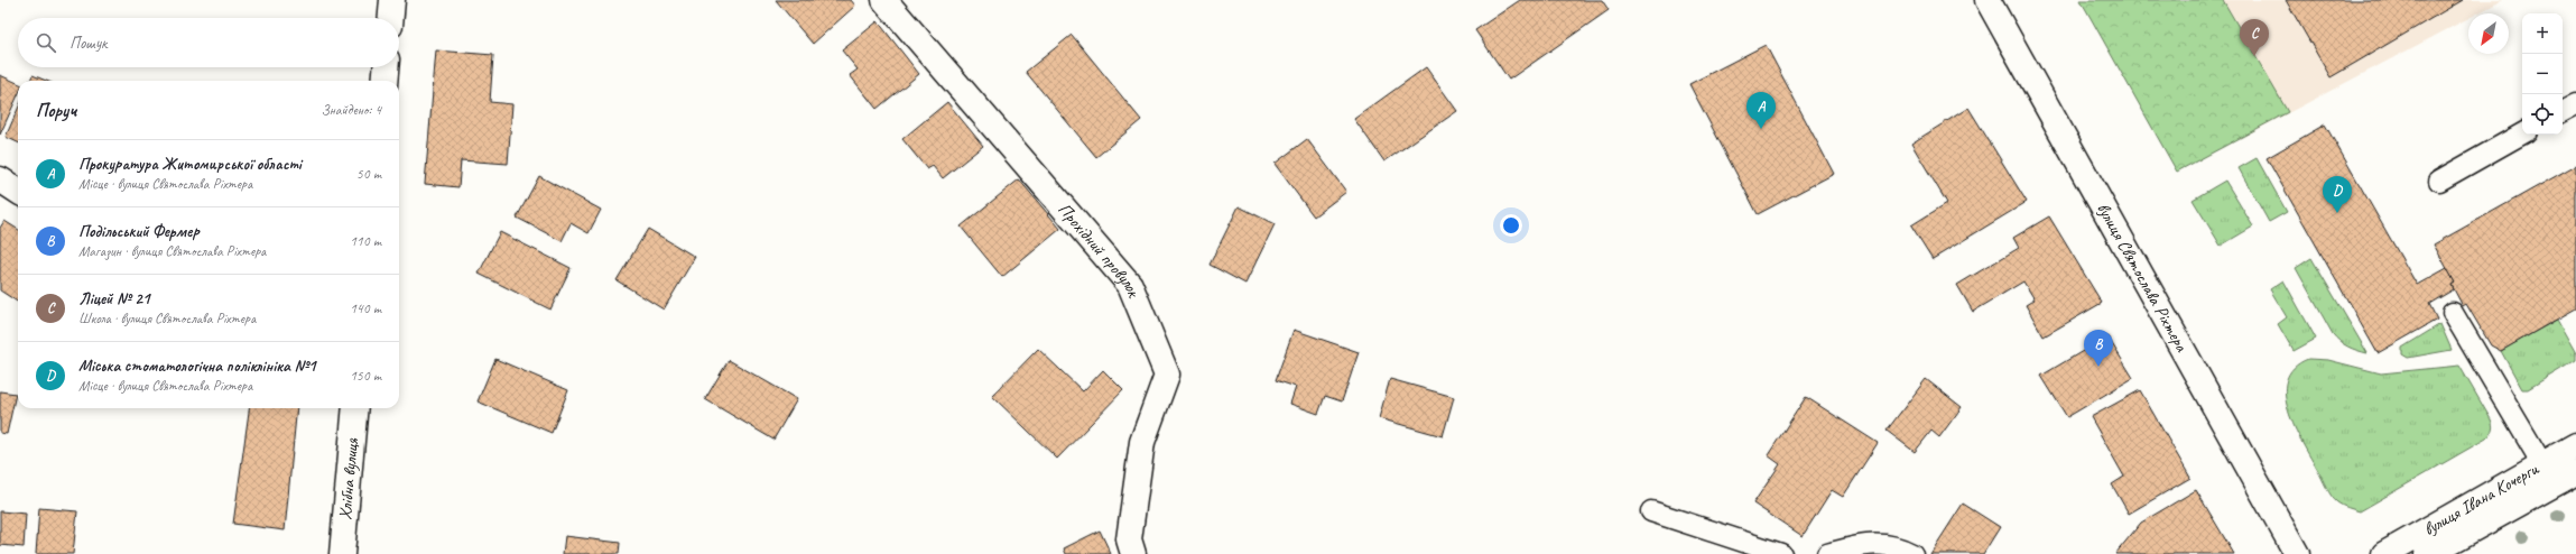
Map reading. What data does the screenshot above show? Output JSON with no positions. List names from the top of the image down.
{
  "streets": {
    "street": [
      "Прохідний провулок",
      "вулиця Святослава Ріхтера",
      "Хлібна вулиця",
      "вулиця Івана Кочерги"
    ]
  },
  "north": "bottom left",
  "page": {
    "map_buttons": ["+", "−"],
    "search": "Пошук",
    "pins": [
      "C",
      "A",
      "D",
      "B"
    ],
    "heading": ["Поруч", "Знайдено: 4"],
    "list": [
      {
        "mark": "A",
        "name": "Прокуратура Житомирської області",
        "note": "Місце · вулиця Святослава Ріхтера",
        "value": "50 m"
      },
      {
        "mark": "B",
        "name": "Подільський Фермер",
        "note": "Магазин · вулиця Святослава Ріхтера",
        "value": "110 m"
      },
      {
        "mark": "C",
        "name": "Ліцей № 21",
        "note": "Школа · вулиця Святослава Ріхтера",
        "value": "140 m"
      },
      {
        "mark": "D",
        "name": "Міська стоматологічна поліклініка №1",
        "note": "Місце · вулиця Святослава Ріхтера",
        "value": "150 m"
      }
    ]
  }
}
